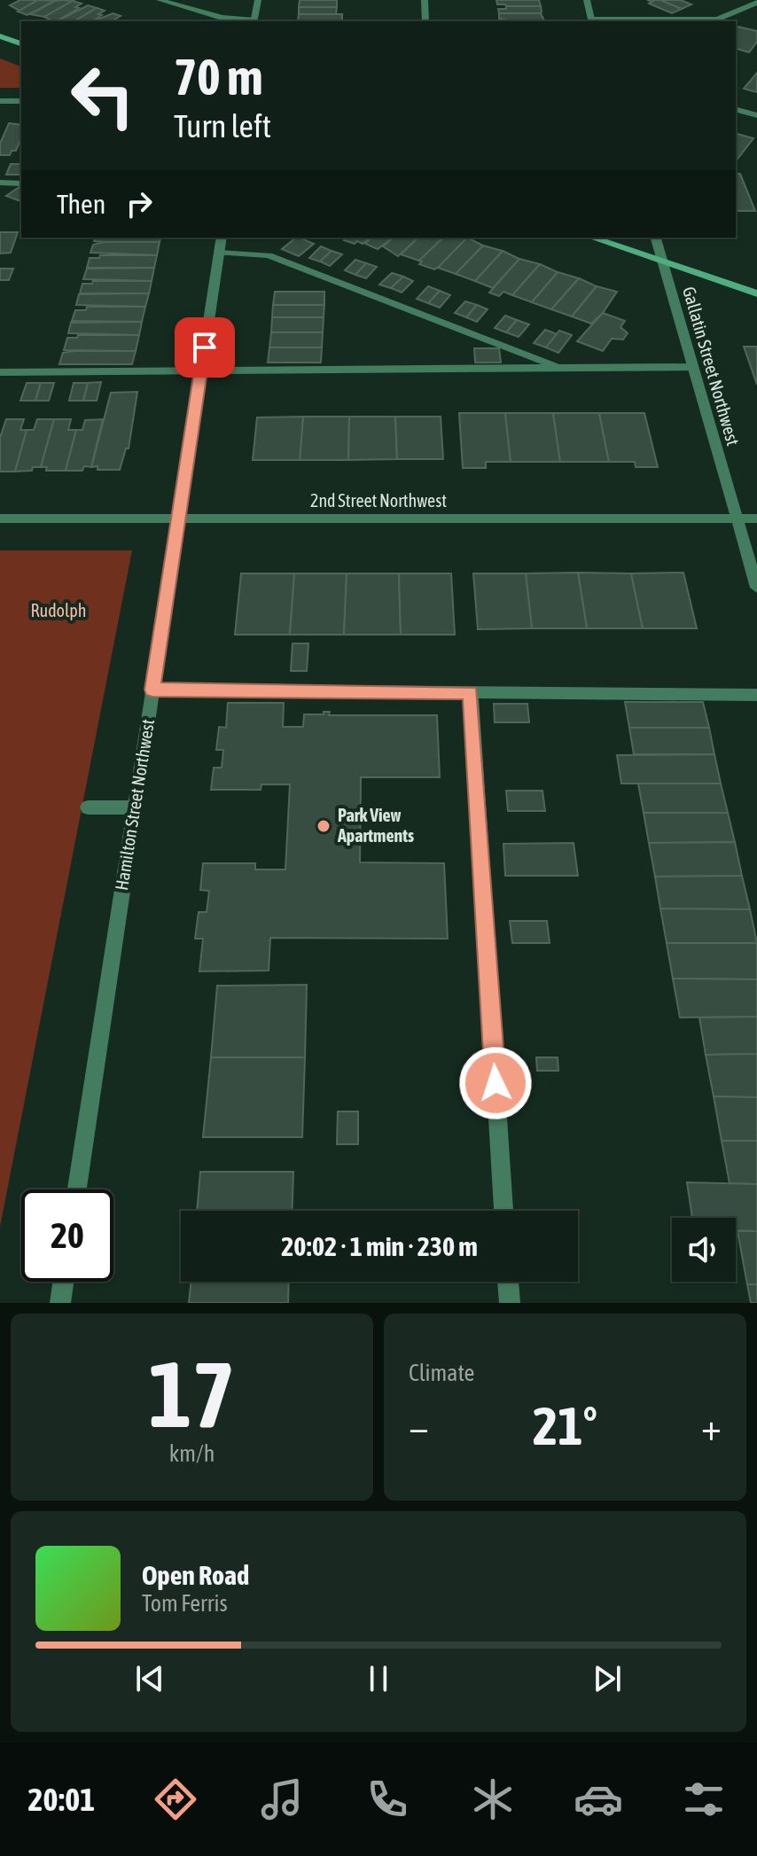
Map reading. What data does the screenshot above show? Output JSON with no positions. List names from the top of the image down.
{
  "streets": {
    "street": ["Gallatin Street Northwest", "2nd Street Northwest", "Hamilton Street Northwest"]
  },
  "crossings": [
    ["Gallatin Street Northwest", "2nd Street Northwest"],
    ["2nd Street Northwest", "Hamilton Street Northwest"]
  ],
  "parks": ["Rudolph"],
  "places": ["Park View Apartments"],
  "page": {
    "turn": ["70 m", "Turn left"],
    "then": "Then",
    "limit": "20",
    "trip": "20:02 · 1 min · 230 m",
    "tile": [
      ["17", "km/h"],
      "Climate"
    ],
    "heat": ["−", "21°", "+"],
    "song": ["Open Road", "Tom Ferris"],
    "tabs": "20:01"
  }
}
